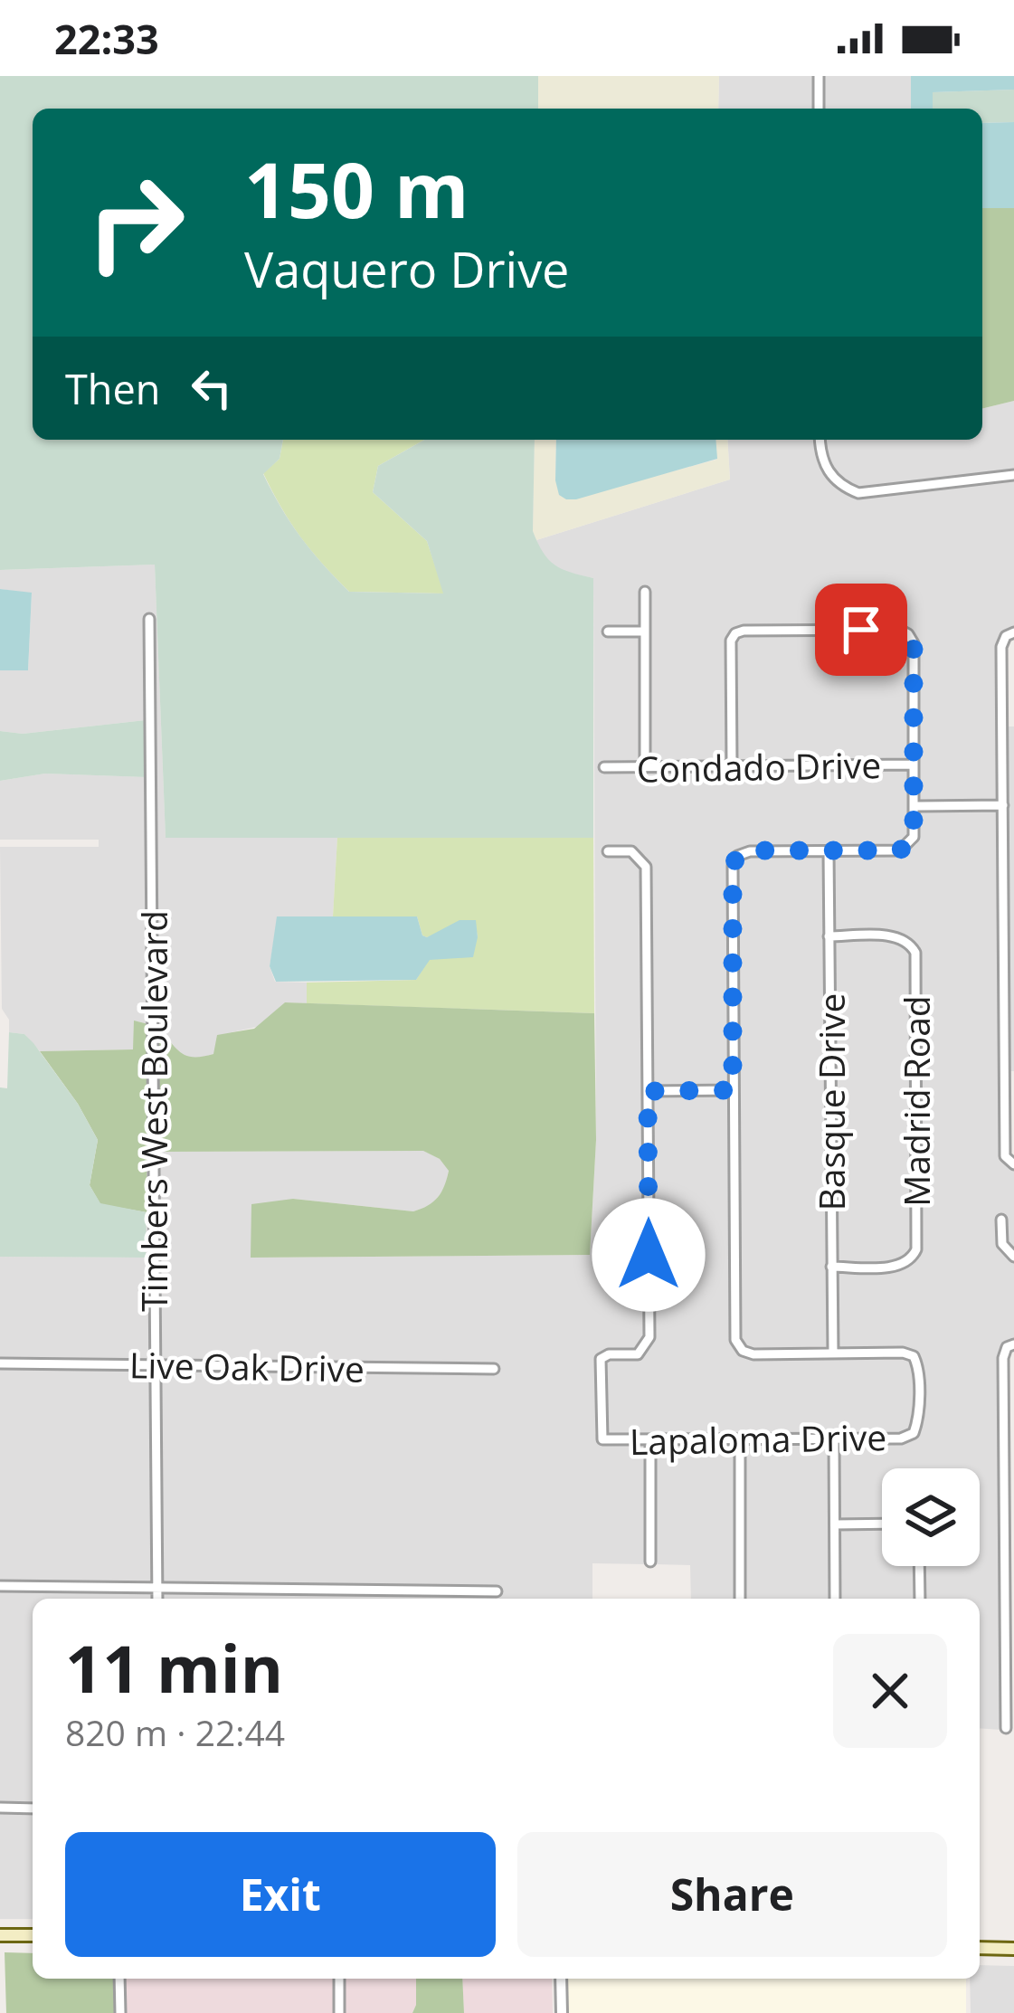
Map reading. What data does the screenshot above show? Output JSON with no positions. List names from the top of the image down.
{
  "streets": {
    "street": [
      "Condado Drive",
      "Madrid Road",
      "Basque Drive",
      "Timbers West Boulevard",
      "Live Oak Drive",
      "Lapaloma Drive"
    ]
  },
  "crossings": [
    ["Madrid Road", "Basque Drive"],
    ["Basque Drive", "Lapaloma Drive"],
    ["Timbers West Boulevard", "Live Oak Drive"]
  ],
  "page": {
    "status": "22:33",
    "turn": ["150 m", "Vaquero Drive"],
    "then": "Then",
    "heading": ["11 min", "820 m · 22:44"],
    "buttons": ["Exit", "Share"]
  }
}
